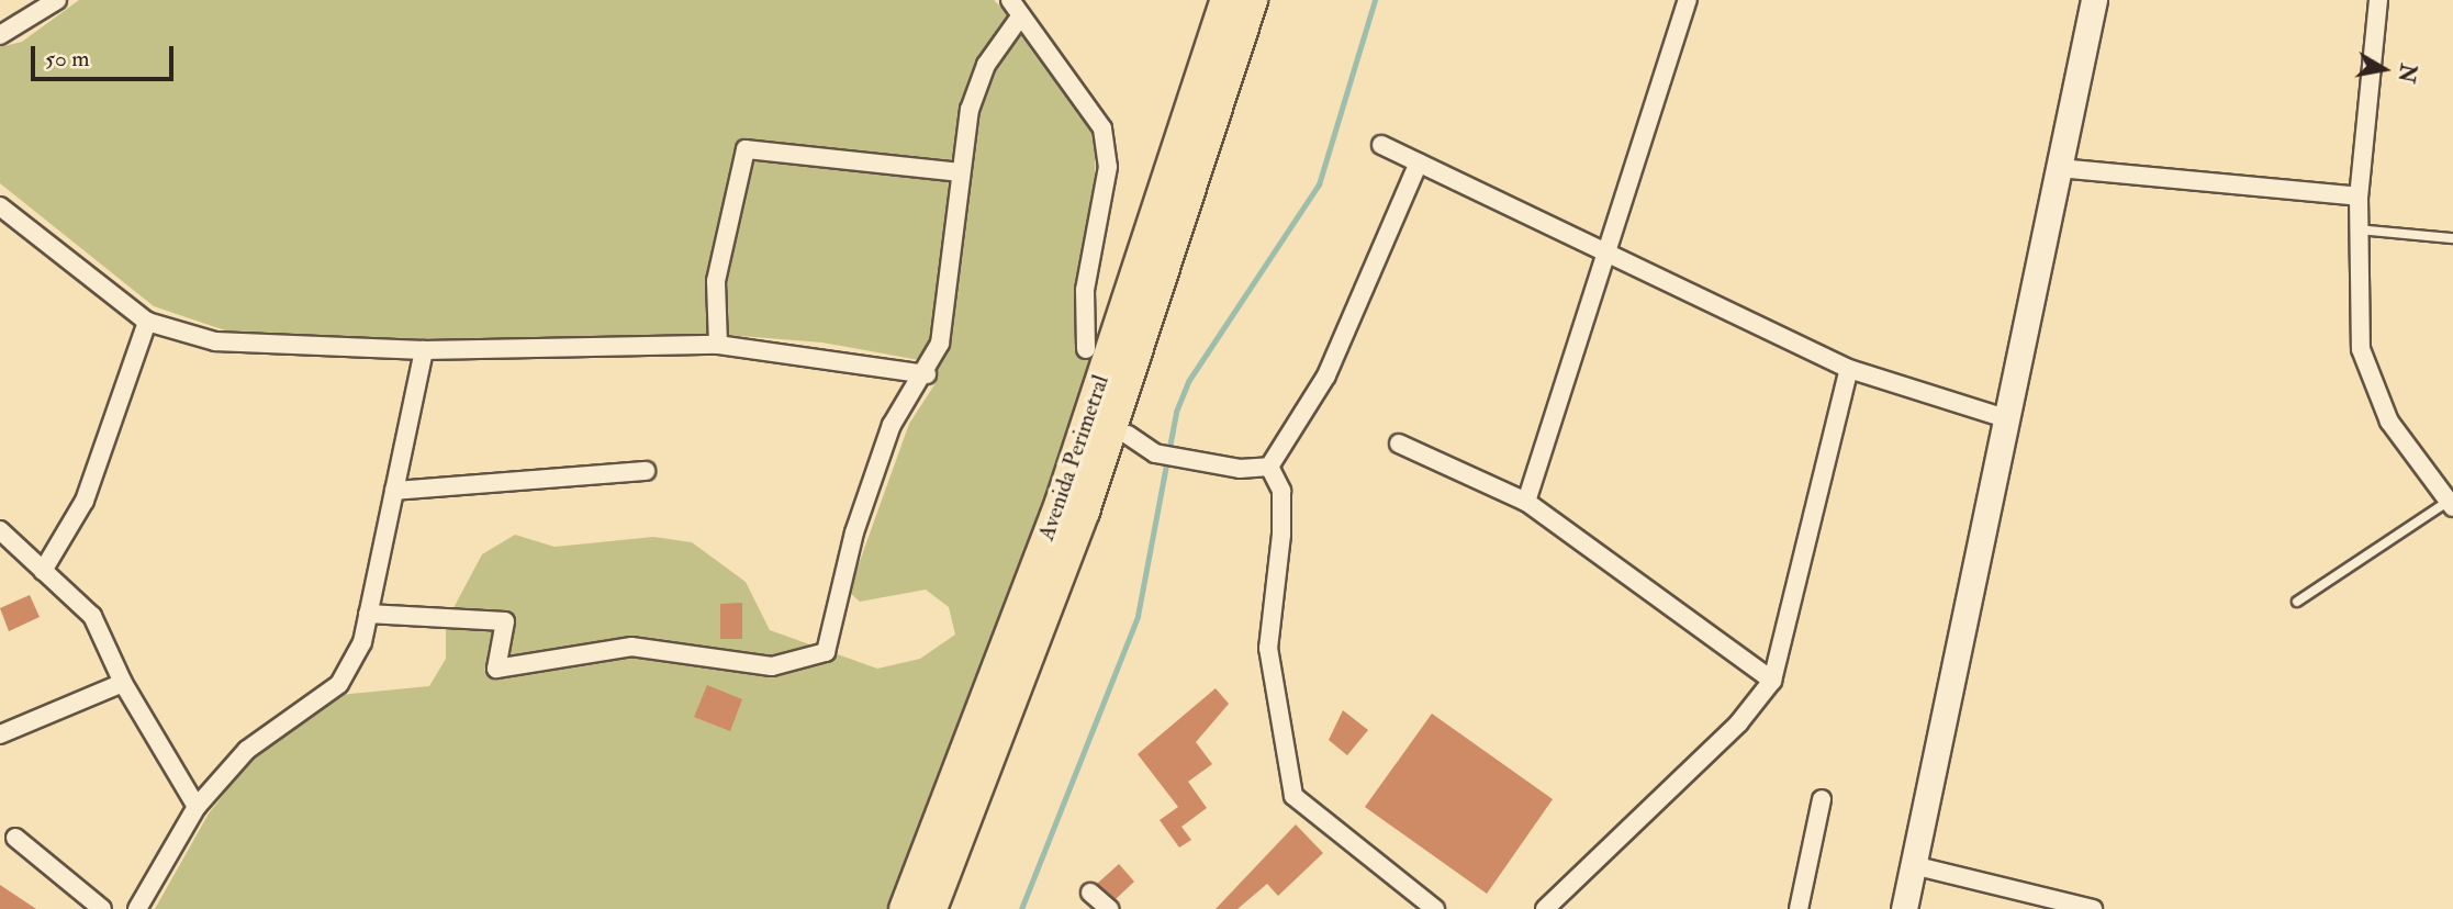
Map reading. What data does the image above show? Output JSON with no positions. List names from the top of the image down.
{
  "streets": {
    "main road": ["Avenida Perimetral"]
  },
  "scale_bar": "50 m",
  "north": "right"
}
